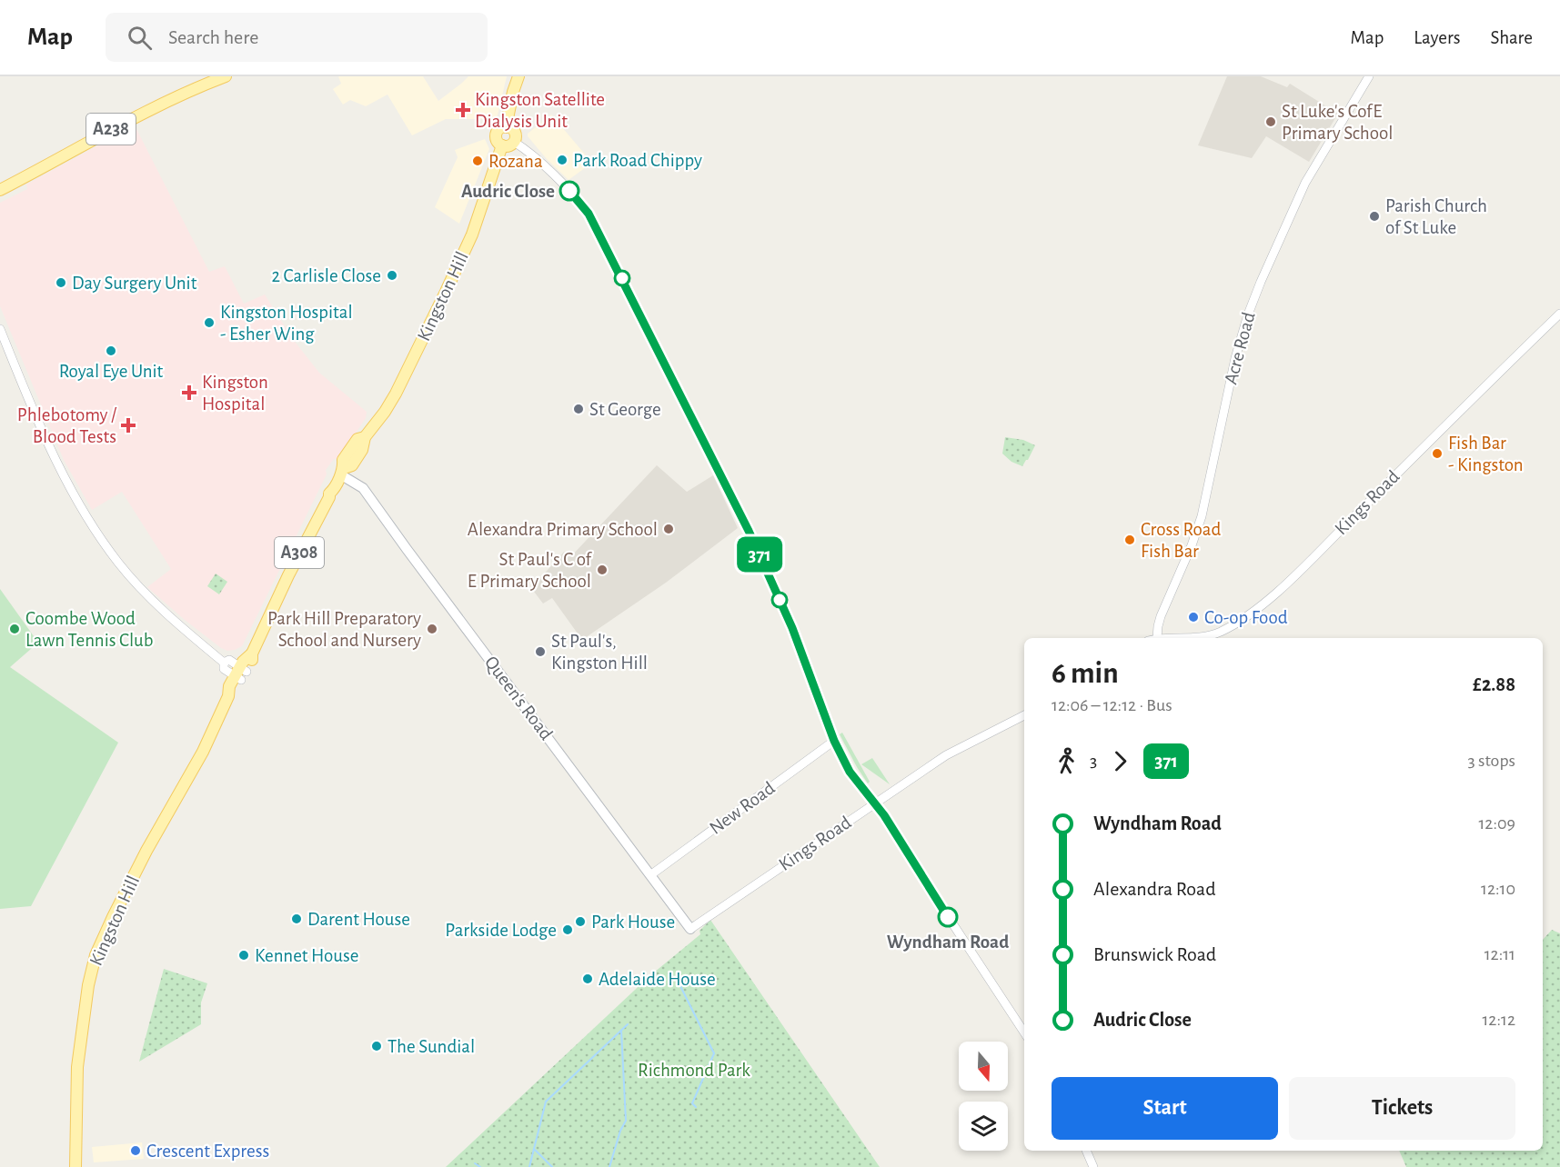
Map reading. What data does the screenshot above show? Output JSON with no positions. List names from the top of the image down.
{
  "streets": {
    "main road": [
      "A238",
      "Kingston Hill",
      "A308",
      "Queen's Road"
    ],
    "street": ["Acre Road", "Kings Road", "New Road"]
  },
  "crossings": [
    ["Kingston Hill", "A308"],
    ["Kingston Hill", "Queen's Road"],
    ["Acre Road", "Kings Road"],
    ["Kings Road", "Queen's Road"],
    ["Queen's Road", "New Road"]
  ],
  "parks": ["Richmond Park"],
  "places": {
    "health": ["Kingston Satellite Dialysis Unit", "Kingston Hospital", "Phlebotomy / Blood Tests"],
    "other": [
      "St Luke's CofE Primary School",
      "Park Road Chippy",
      "Rozana",
      "Audric Close",
      "Parish Church of St Luke",
      "2 Carlisle Close",
      "Day Surgery Unit",
      "Kingston Hospital - Esher Wing",
      "Royal Eye Unit",
      "St George",
      "Fish Bar - Kingston",
      "Alexandra Primary School",
      "Cross Road Fish Bar",
      "St Paul's C of E Primary School",
      "Co-op Food",
      "Coombe Wood Lawn Tennis Club",
      "Park Hill Preparatory School and Nursery",
      "St Paul's, Kingston Hill",
      "Wyndham Road",
      "Darent House",
      "Park House",
      "Parkside Lodge",
      "Kennet House",
      "Adelaide House",
      "The Sundial",
      "Crescent Express"
    ]
  },
  "lines": ["bus line 371"],
  "north": "bottom",
  "page": {
    "header": "Map",
    "search": "Search here",
    "nav": ["Map", "Layers", "Share"],
    "on_map": "371",
    "heading": ["6 min", "12:06 – 12:12 · Bus", "£2.88"],
    "legs": ["3", "371", "3 stops"],
    "list": [
      {
        "name": "Wyndham Road",
        "value": "12:09"
      },
      {
        "name": "Alexandra Road",
        "value": "12:10"
      },
      {
        "name": "Brunswick Road",
        "value": "12:11"
      },
      {
        "name": "Audric Close",
        "value": "12:12"
      }
    ],
    "buttons": ["Start", "Tickets"]
  }
}
